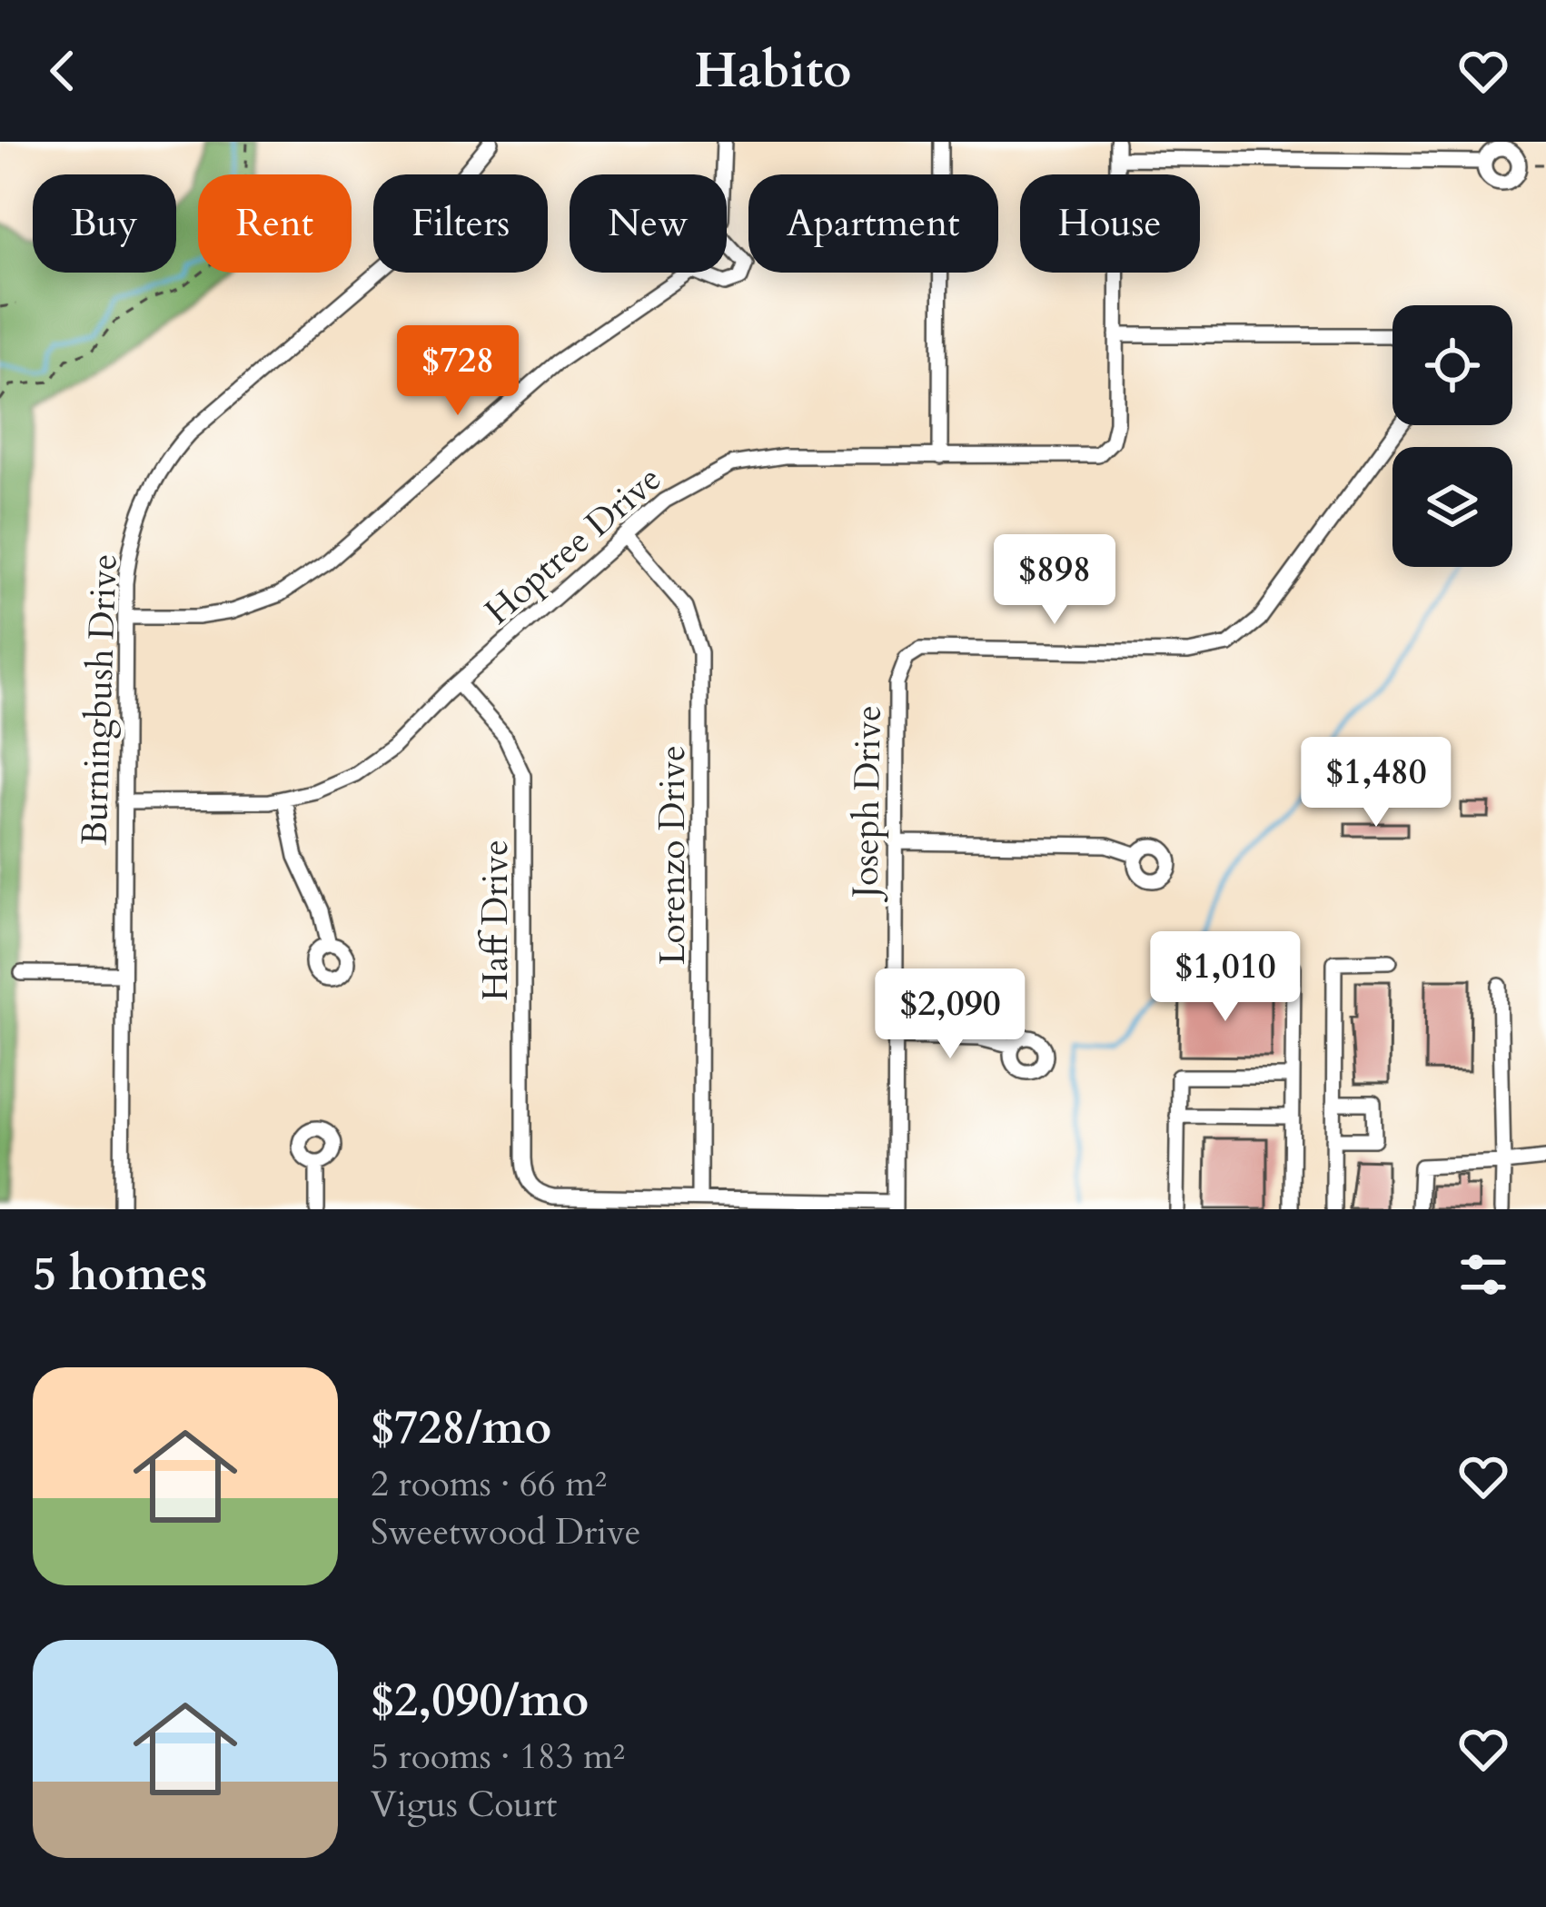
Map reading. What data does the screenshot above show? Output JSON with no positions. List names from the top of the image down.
{
  "streets": {
    "street": [
      "Hoptree Drive",
      "Burningbush Drive",
      "Joseph Drive",
      "Lorenzo Drive",
      "Haff Drive"
    ]
  },
  "crossings": [
    ["Hoptree Drive", "Burningbush Drive"],
    ["Hoptree Drive", "Lorenzo Drive"],
    ["Hoptree Drive", "Haff Drive"],
    ["Lorenzo Drive", "Haff Drive"]
  ],
  "page": {
    "header": "Habito",
    "chip": [
      "Buy",
      "Rent",
      "Filters",
      "New",
      "Apartment",
      "House"
    ],
    "price": [
      "$728",
      "$898",
      "$1,480",
      "$1,010",
      "$2,090"
    ],
    "heading": "5 homes",
    "list": [
      {
        "name": "$728/mo",
        "note": "2 rooms · 66 m² · Sweetwood Drive"
      },
      {
        "name": "$2,090/mo",
        "note": "5 rooms · 183 m² · Vigus Court"
      }
    ]
  }
}
